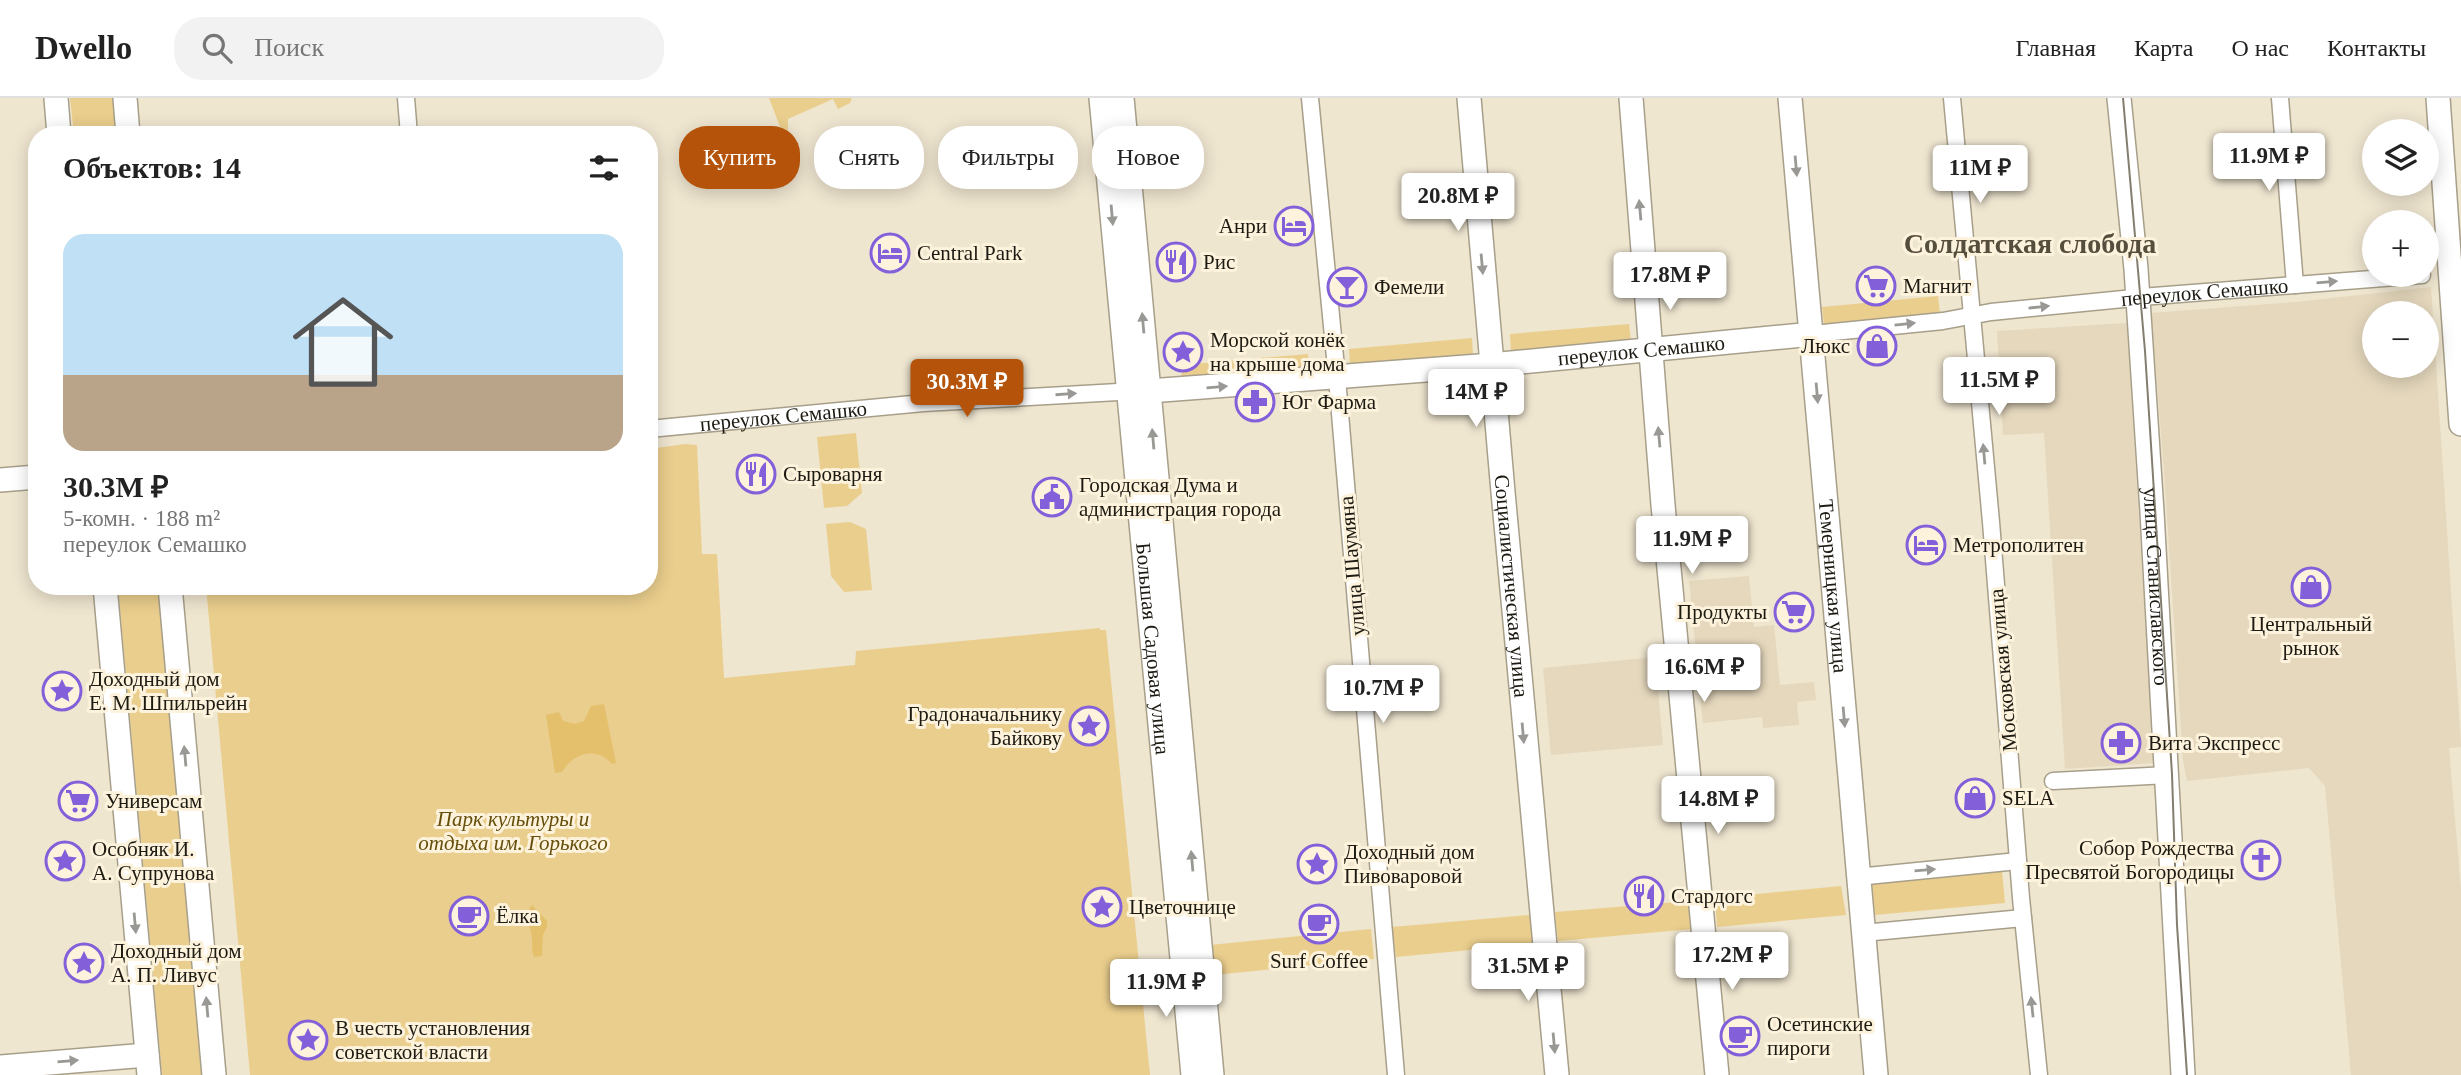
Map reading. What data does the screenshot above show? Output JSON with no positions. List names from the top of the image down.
{
  "streets": {
    "street": [
      "переулок Семашко",
      "улица Шаумяна",
      "Темерницкая улица",
      "улица Станиславского",
      "Социалистическая улица",
      "Большая Садовая улица",
      "Московская улица"
    ]
  },
  "crossings": [
    ["переулок Семашко", "улица Шаумяна"],
    ["переулок Семашко", "Темерницкая улица"],
    ["переулок Семашко", "улица Станиславского"],
    ["переулок Семашко", "Социалистическая улица"],
    ["переулок Семашко", "Большая Садовая улица"],
    ["переулок Семашко", "Московская улица"]
  ],
  "one_way": ["переулок Семашко", "Московская улица"],
  "districts": ["Солдатская слобода"],
  "parks": ["Парк культуры и отдыха им. Горького"],
  "places": {
    "hotel": ["Анри", "Central Park", "Метрополитен"],
    "restaurant": ["Рис", "Cыроварня", "Стардогс"],
    "supermarket": ["Магнит", "Продукты", "Универсам"],
    "bar": ["Фемели"],
    "shop": ["Люкс", "Центральный рынок", "SELA"],
    "place": [
      "Морской конёк на крыше дома",
      "Доходный дом Е. М. Шпильрейн",
      "Градоначальнику Байкову",
      "Особняк И. А. Супрунова",
      "Доходный дом Пивоваровой",
      "Цветочнице",
      "Доходный дом А. П. Ливус",
      "В честь установления советской власти"
    ],
    "pharmacy": ["Юг Фарма", "Вита Экспресс"],
    "public building": ["Городская Дума и администрация города"],
    "church": ["Собор Рождества Пресвятой Богородицы"],
    "cafe": ["Ёлка", "Surf Coffee", "Осетинские пироги"]
  },
  "page": {
    "header": "Dwello",
    "search": "Поиск",
    "nav": [
      "Главная",
      "Карта",
      "О нас",
      "Контакты"
    ],
    "map_buttons": ["+", "−"],
    "chip": [
      "Купить",
      "Снять",
      "Фильтры",
      "Новое"
    ],
    "heading": "Объектов: 14",
    "price": [
      "11.9M ₽",
      "11M ₽",
      "20.8M ₽",
      "17.8M ₽",
      "11.5M ₽",
      "30.3M ₽",
      "14M ₽",
      "11.9M ₽",
      "16.6M ₽",
      "10.7M ₽",
      "14.8M ₽",
      "17.2M ₽",
      "31.5M ₽",
      "11.9M ₽"
    ],
    "list": [
      {
        "name": "30.3M ₽",
        "note": "5-комн. · 188 m² · переулок Семашко"
      }
    ]
  }
}
